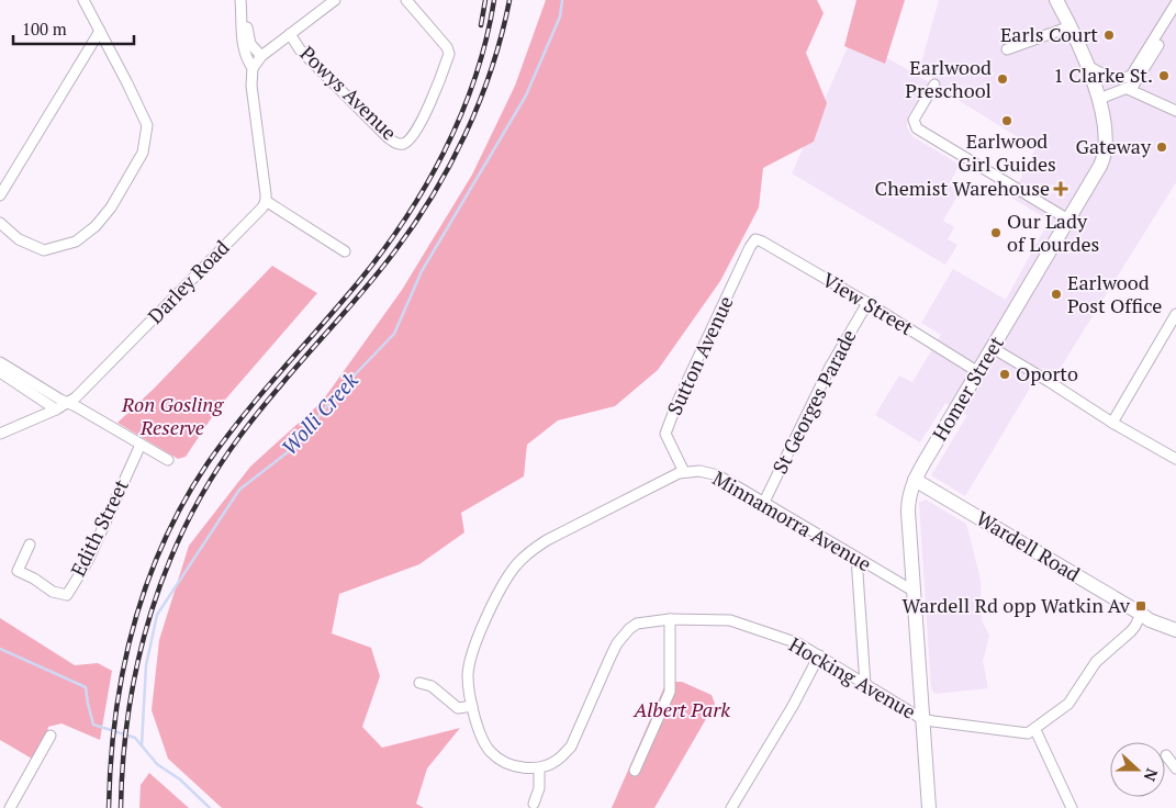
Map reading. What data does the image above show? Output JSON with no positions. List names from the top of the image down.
{
  "streets": {
    "main road": ["Homer Street", "Wardell Road"],
    "street": [
      "Powys Avenue",
      "Darley Road",
      "View Street",
      "Sutton Avenue",
      "St Georges Parade",
      "Minnamorra Avenue",
      "Edith Street",
      "Hocking Avenue"
    ]
  },
  "crossings": [
    ["View Street", "Sutton Avenue"],
    ["View Street", "Homer Street"],
    ["View Street", "St Georges Parade"],
    ["Sutton Avenue", "Minnamorra Avenue"],
    ["Homer Street", "Minnamorra Avenue"],
    ["Homer Street", "Wardell Road"],
    ["Homer Street", "Hocking Avenue"],
    ["St Georges Parade", "Minnamorra Avenue"],
    ["Minnamorra Avenue", "Hocking Avenue"]
  ],
  "water": ["Wolli Creek"],
  "parks": ["Ron Gosling Reserve", "Albert Park"],
  "places": {
    "other": [
      "Earls Court",
      "1 Clarke St.",
      "Earlwood Preschool",
      "Earlwood Girl Guides",
      "Gateway",
      "Our Lady of Lourdes",
      "Earlwood Post Office",
      "Oporto"
    ],
    "health": ["Chemist Warehouse"],
    "transit": ["Wardell Rd opp Watkin Av"]
  },
  "scale_bar": "100 m",
  "north": "right"
}
